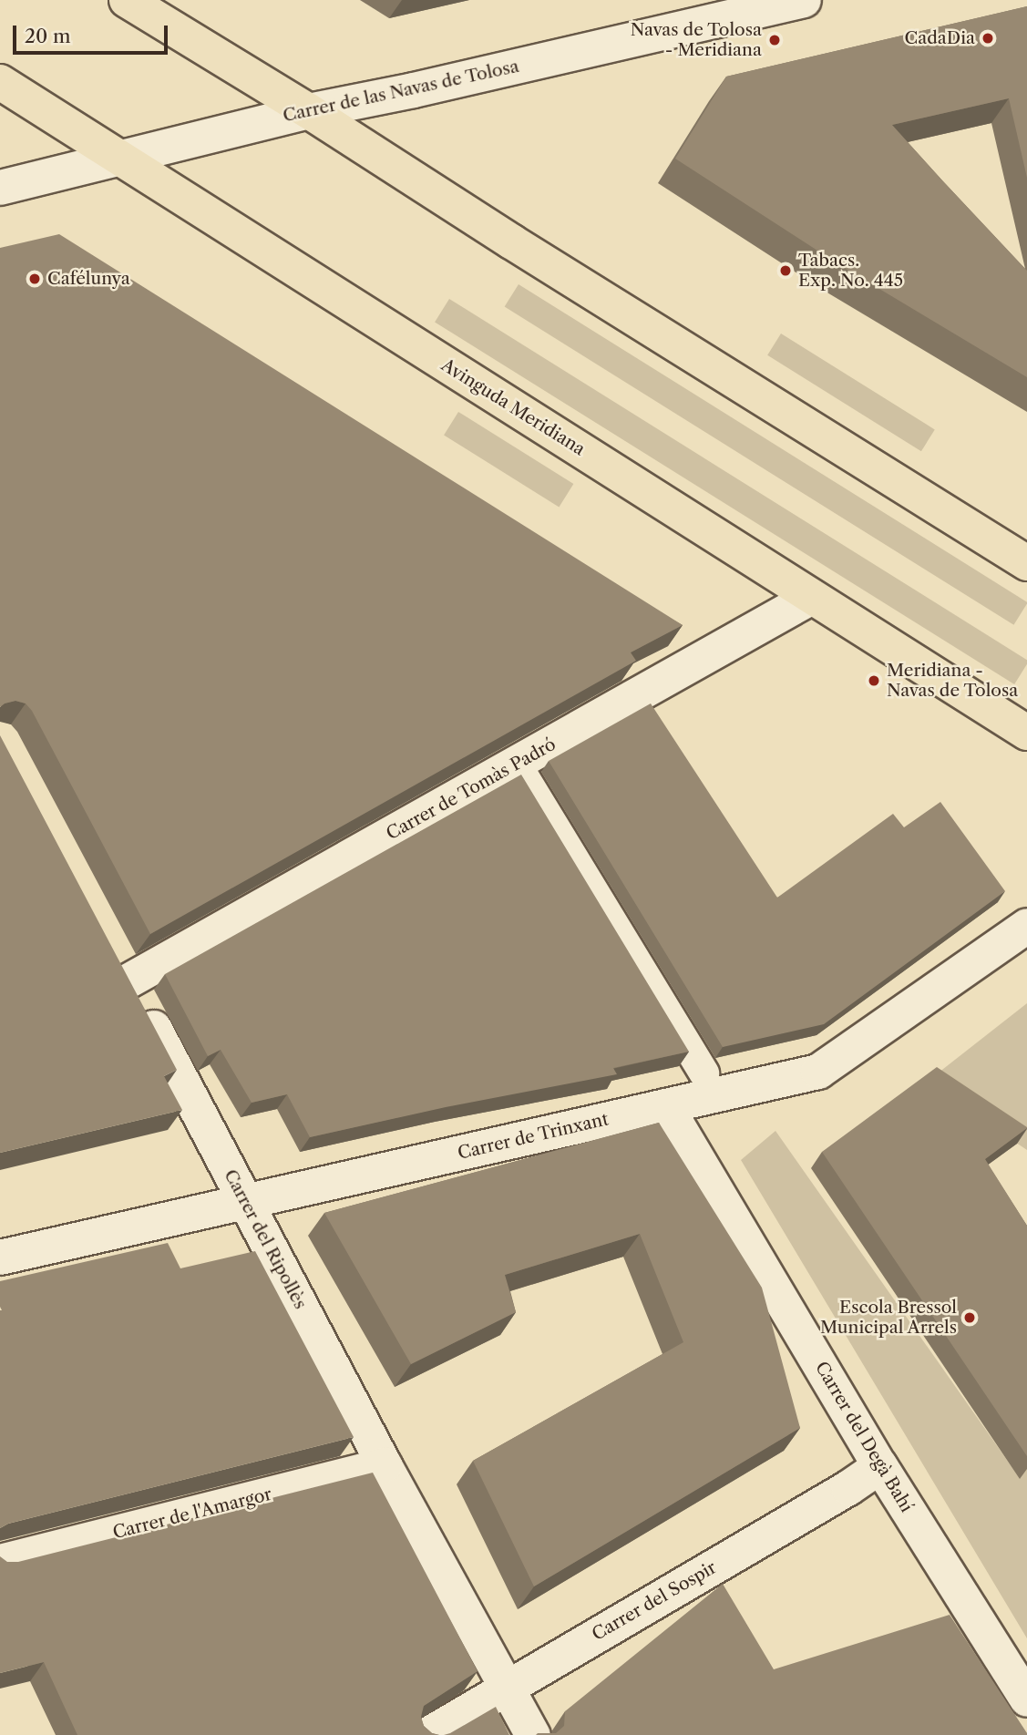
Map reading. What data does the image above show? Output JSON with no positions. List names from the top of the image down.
{
  "streets": {
    "main road": ["Avinguda Meridiana"],
    "street": [
      "Carrer de las Navas de Tolosa",
      "Carrer de Tomàs Padró",
      "Carrer de Trinxant",
      "Carrer del Ripollès",
      "Carrer del Degà Bahí",
      "Carrer de l'Amargor",
      "Carrer del Sospir"
    ]
  },
  "crossings": [
    ["Carrer de las Navas de Tolosa", "Avinguda Meridiana"],
    ["Avinguda Meridiana", "Carrer de Tomàs Padró"],
    ["Carrer de Tomàs Padró", "Carrer del Ripollès"],
    ["Carrer de Trinxant", "Carrer del Ripollès"],
    ["Carrer de Trinxant", "Carrer del Degà Bahí"],
    ["Carrer del Ripollès", "Carrer de l'Amargor"],
    ["Carrer del Ripollès", "Carrer del Sospir"],
    ["Carrer del Degà Bahí", "Carrer del Sospir"]
  ],
  "places": [
    "CadaDia",
    "Navas de Tolosa - Meridiana",
    "Tabacs. Exp. No. 445",
    "Cafélunya",
    "Meridiana - Navas de Tolosa",
    "Escola Bressol Municipal Arrels"
  ],
  "scale_bar": "20 m"
}
